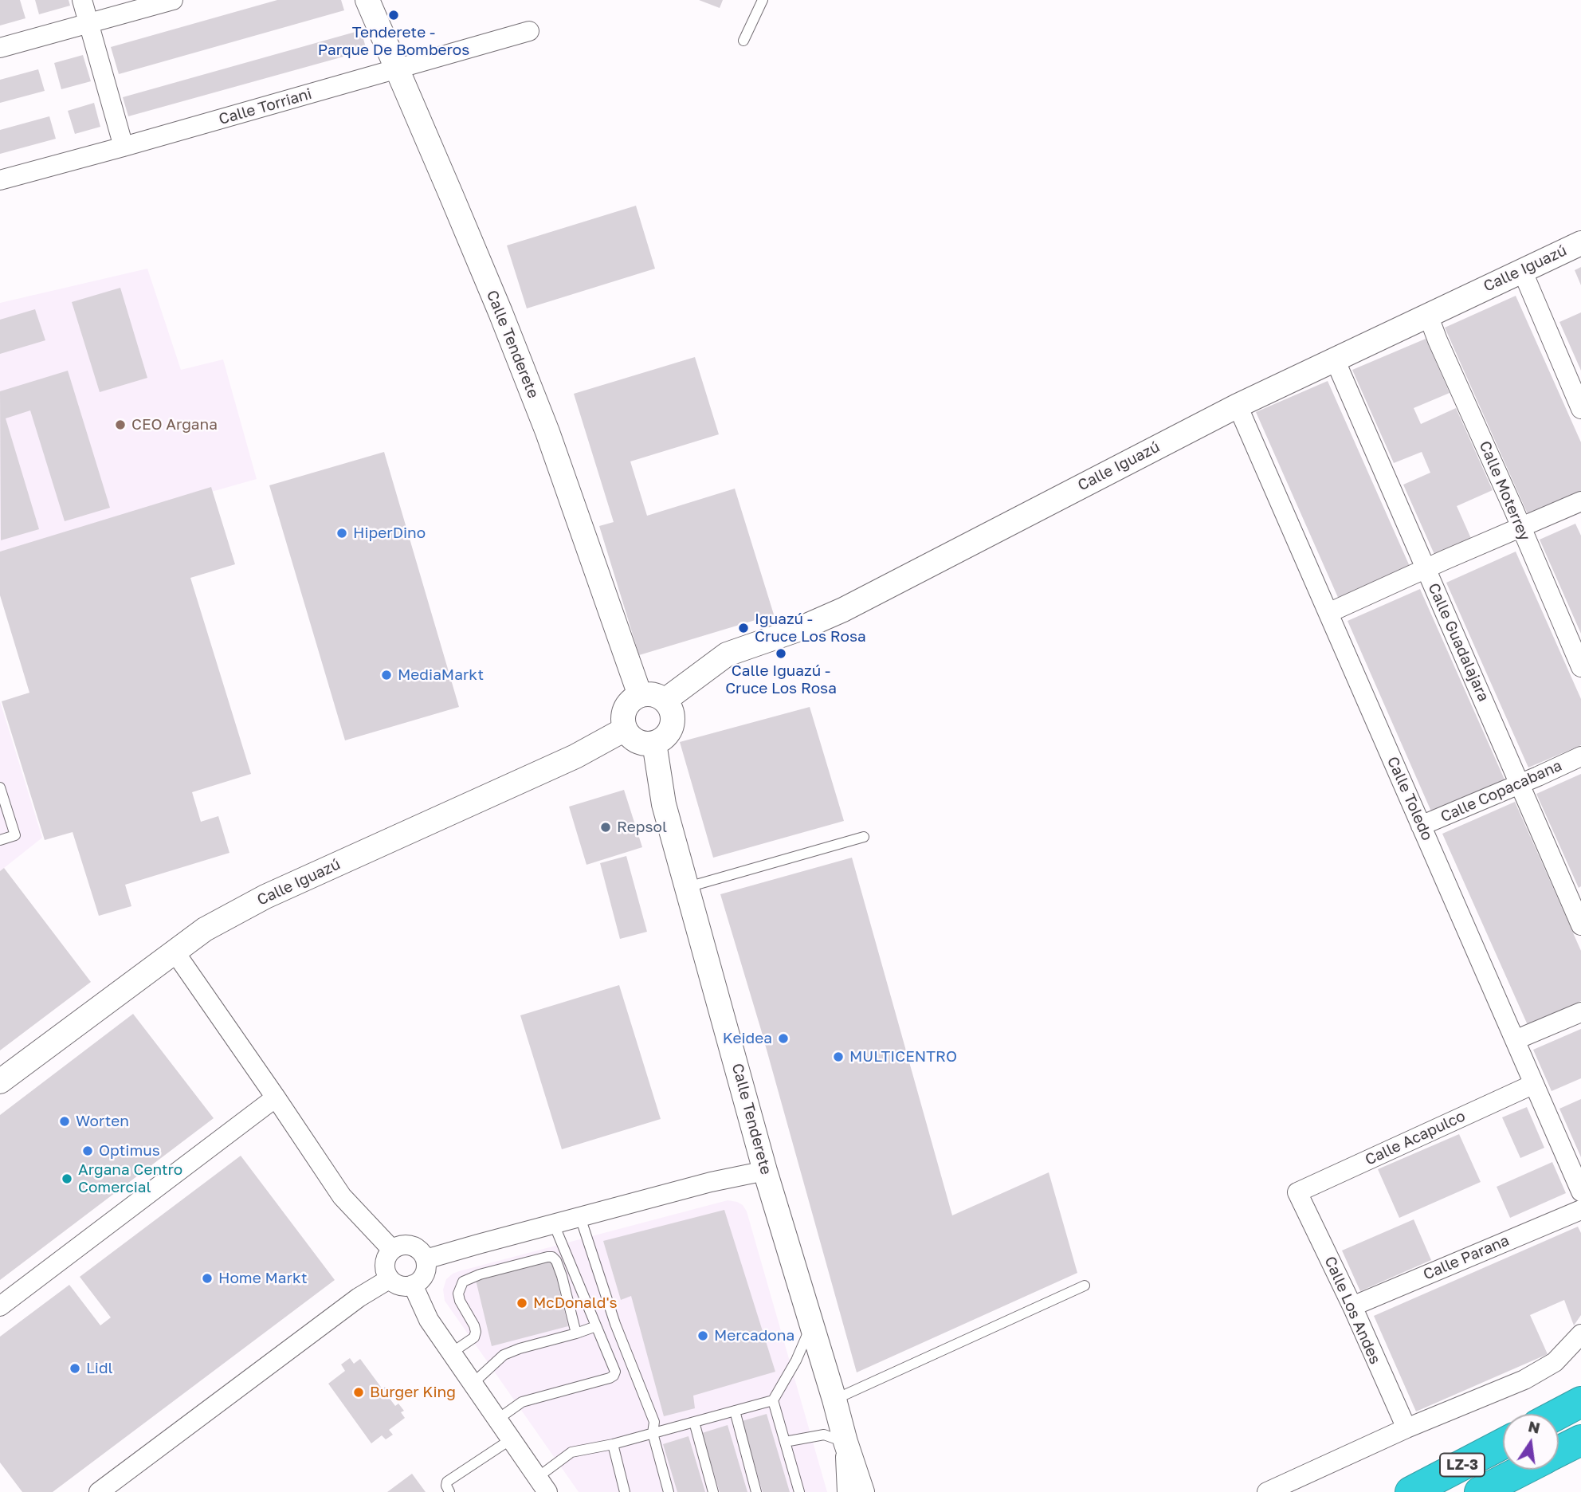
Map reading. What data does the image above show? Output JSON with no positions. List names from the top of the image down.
{
  "streets": {
    "highway": ["LZ-3"],
    "street": [
      "Calle Torriani",
      "Calle Iguazú",
      "Calle Tenderete",
      "Calle Moterrey",
      "Calle Guadalajara",
      "Calle Copacabana",
      "Calle Toledo",
      "Calle Acapulco",
      "Calle Parana",
      "Calle Los Andes"
    ]
  },
  "crossings": [
    ["Calle Torriani", "Calle Tenderete"],
    ["Calle Iguazú", "Calle Tenderete"],
    ["Calle Iguazú", "Calle Moterrey"],
    ["Calle Iguazú", "Calle Guadalajara"],
    ["Calle Iguazú", "Calle Toledo"],
    ["Calle Guadalajara", "Calle Copacabana"],
    ["Calle Copacabana", "Calle Toledo"],
    ["Calle Toledo", "Calle Acapulco"],
    ["Calle Acapulco", "Calle Los Andes"],
    ["Calle Parana", "Calle Los Andes"]
  ],
  "places": [
    "Tenderete - Parque De Bomberos",
    "CEO Argana",
    "HiperDino",
    "Iguazú - Cruce Los Rosa",
    "Calle Iguazú - Cruce Los Rosa",
    "MediaMarkt",
    "Repsol",
    "Keidea",
    "MULTICENTRO",
    "Worten",
    "Optimus",
    "Argana Centro Comercial",
    "Home Markt",
    "McDonald's",
    "Mercadona",
    "Lidl",
    "Burger King"
  ],
  "north": "top"
}
